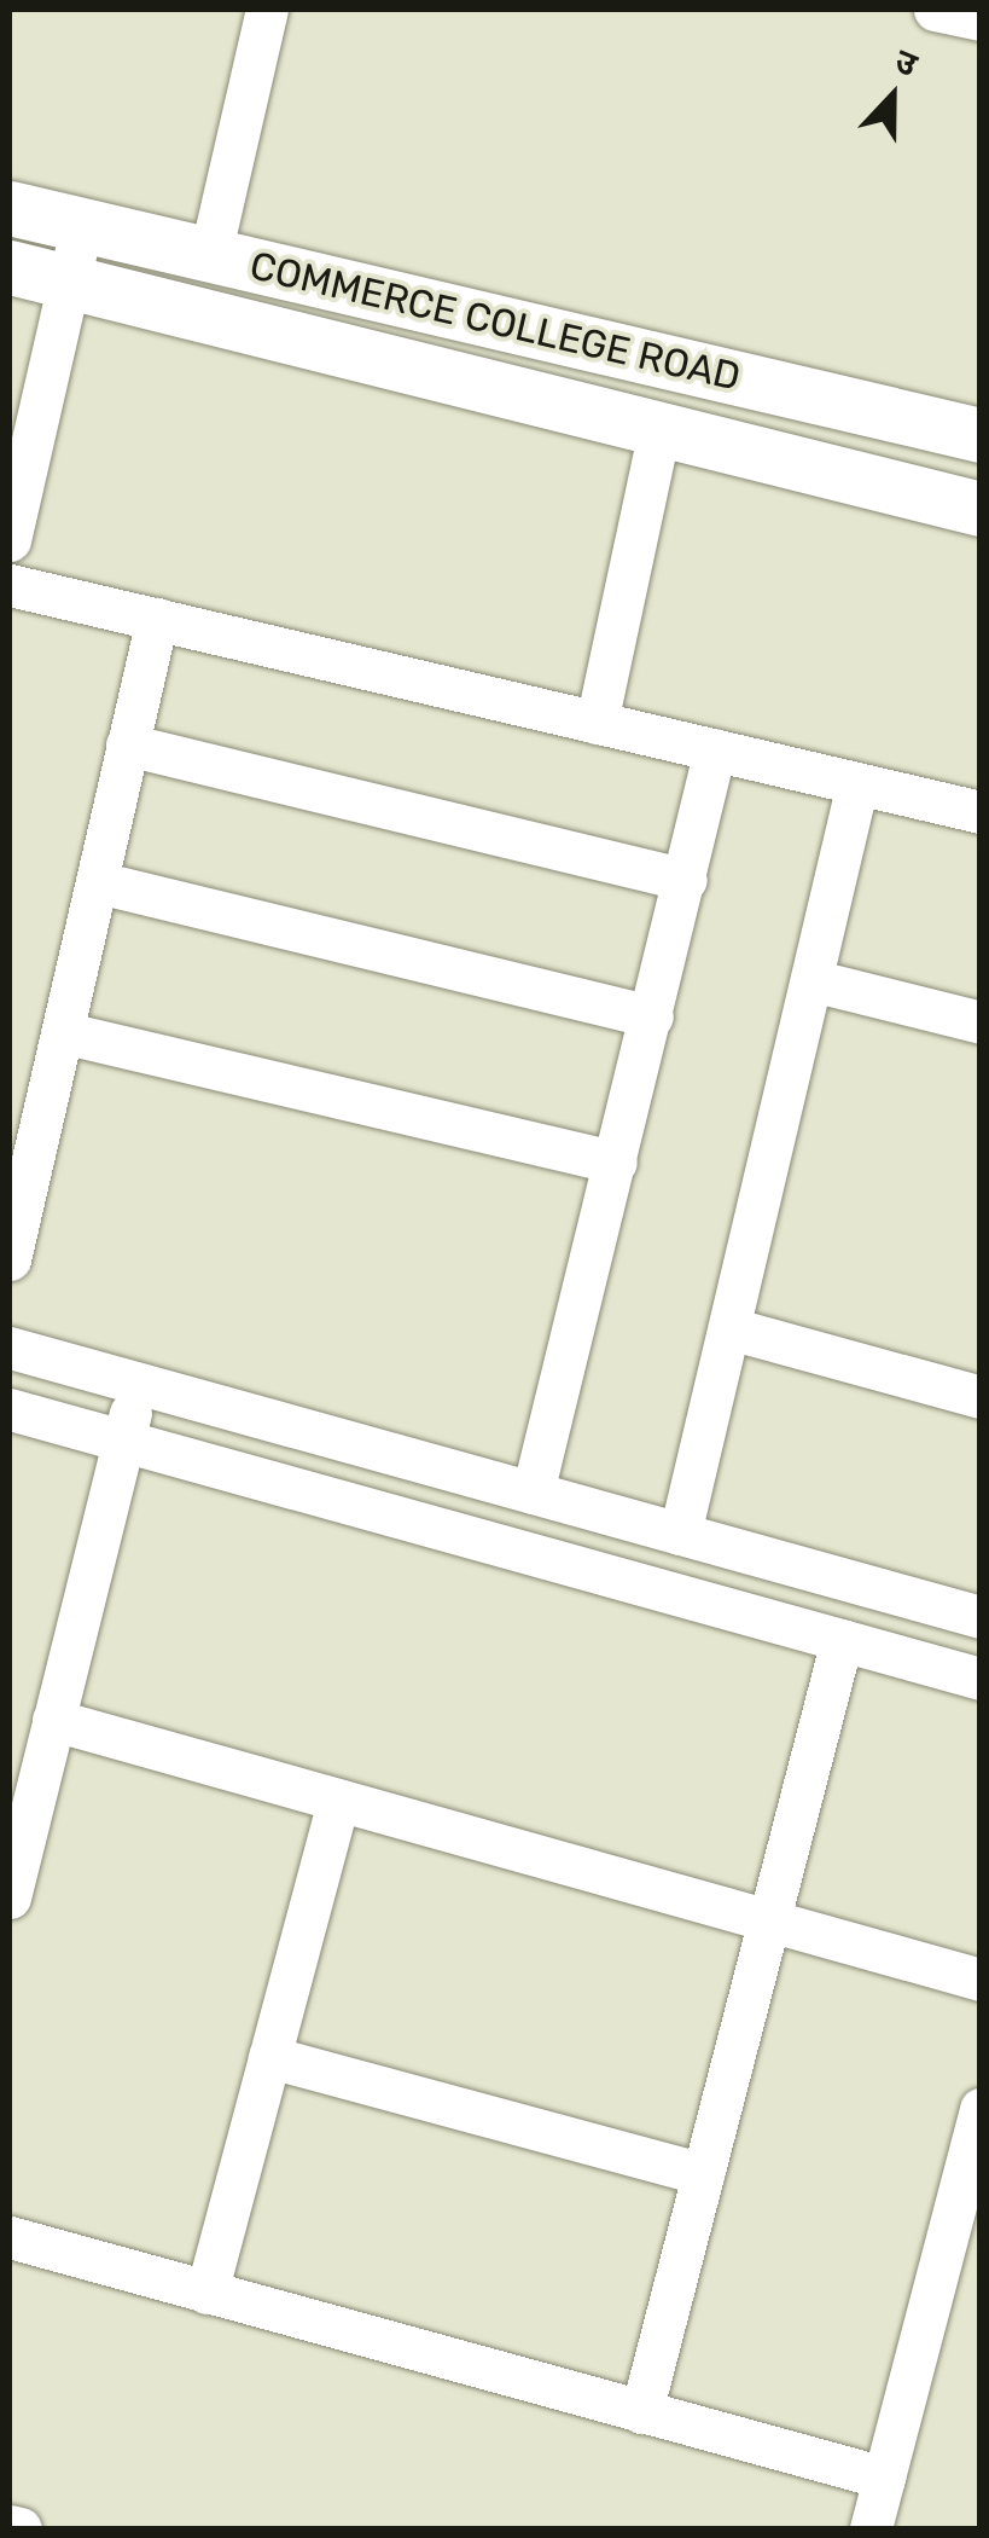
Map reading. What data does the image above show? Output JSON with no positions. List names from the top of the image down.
{
  "streets": {
    "street": ["COMMERCE COLLEGE ROAD"]
  },
  "north": "top"
}
